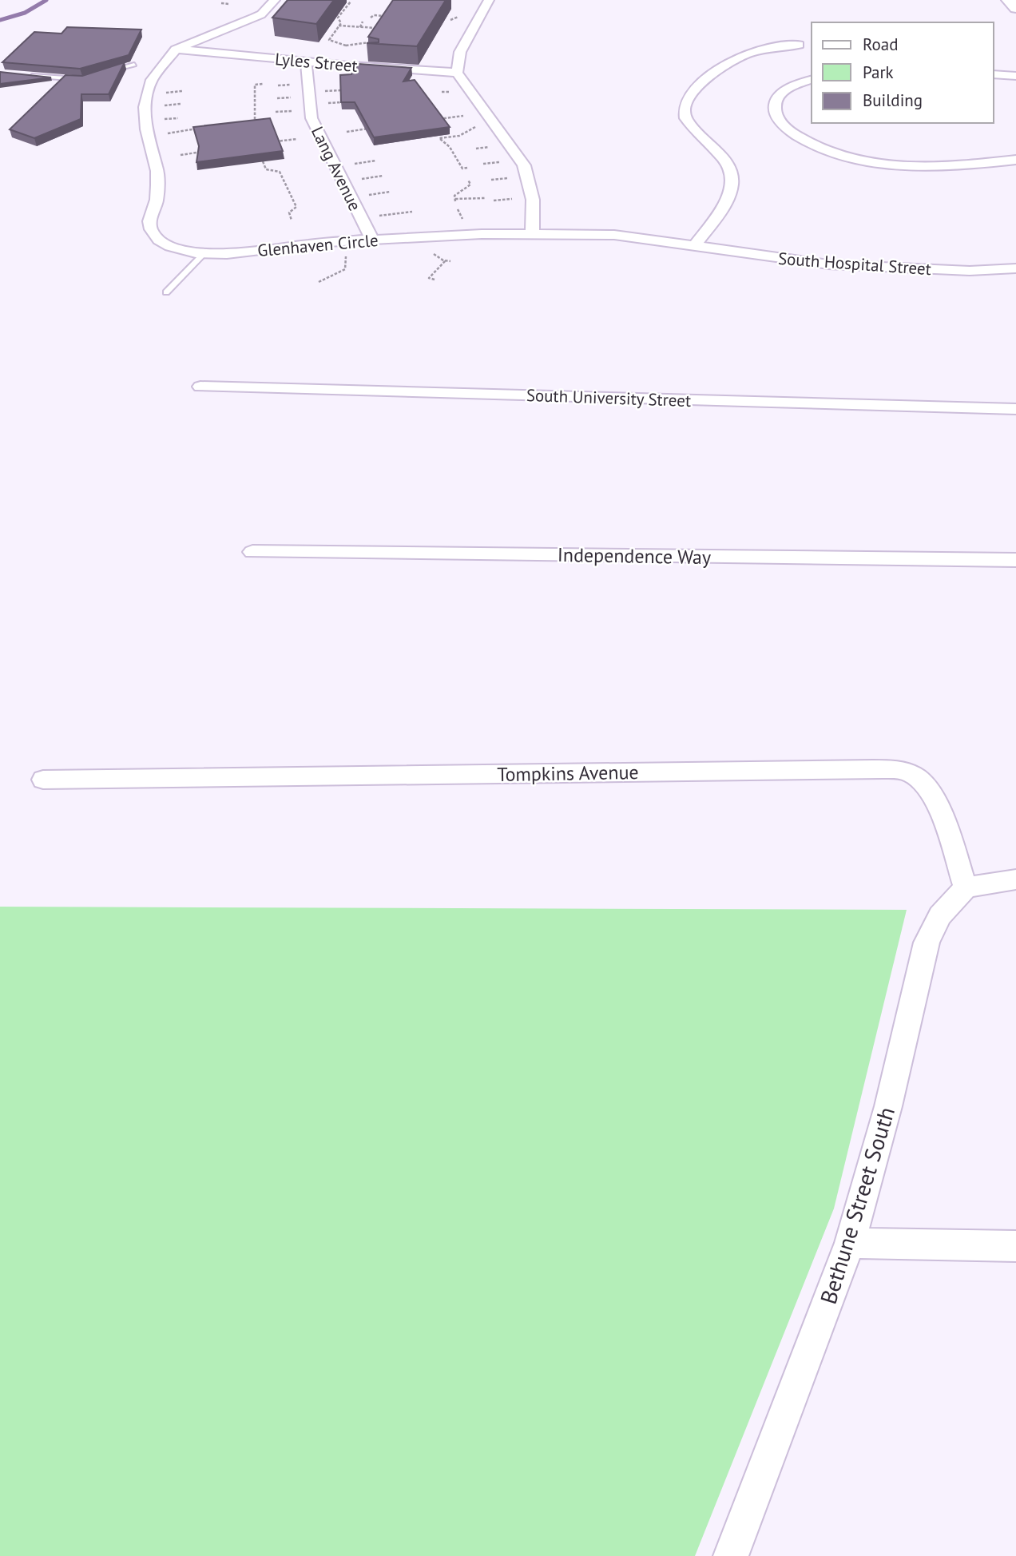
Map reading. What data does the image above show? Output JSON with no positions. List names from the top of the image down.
{
  "streets": {
    "street": [
      "Lyles Street",
      "Lang Avenue",
      "Glenhaven Circle",
      "South Hospital Street",
      "South University Street",
      "Independence Way",
      "Tompkins Avenue",
      "Bethune Street South"
    ]
  },
  "crossings": [
    ["Lyles Street", "Lang Avenue"],
    ["Lyles Street", "Glenhaven Circle"],
    ["Lang Avenue", "Glenhaven Circle"],
    ["Glenhaven Circle", "South Hospital Street"],
    ["Tompkins Avenue", "Bethune Street South"]
  ],
  "legend": ["Road", "Park", "Building"]
}
